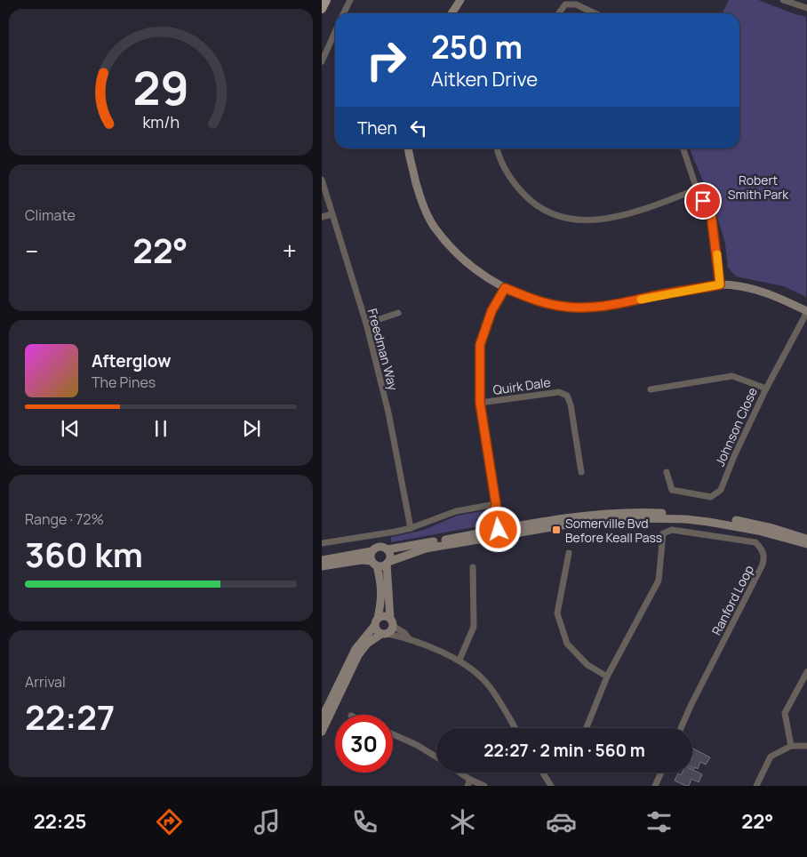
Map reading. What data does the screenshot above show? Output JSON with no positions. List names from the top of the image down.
{
  "streets": {
    "street": [
      "Freedman Way",
      "Quirk Dale",
      "Johnson Close",
      "Ranford Loop"
    ]
  },
  "parks": ["Robert Smith Park"],
  "places": {
    "transit": ["Somerville Bvd Before Keall Pass"]
  },
  "page": {
    "turn": ["250 m", "Aitken Drive"],
    "then": "Then",
    "tile": [
      "Climate",
      ["Range · 72%", "360 km"],
      ["Arrival", "22:27"]
    ],
    "heat": ["−", "22°", "+"],
    "song": ["Afterglow", "The Pines"],
    "limit": "30",
    "trip": "22:27 · 2 min · 560 m",
    "tabs": ["22:25", "22°"],
    "gauge": ["29", "km/h"]
  }
}
